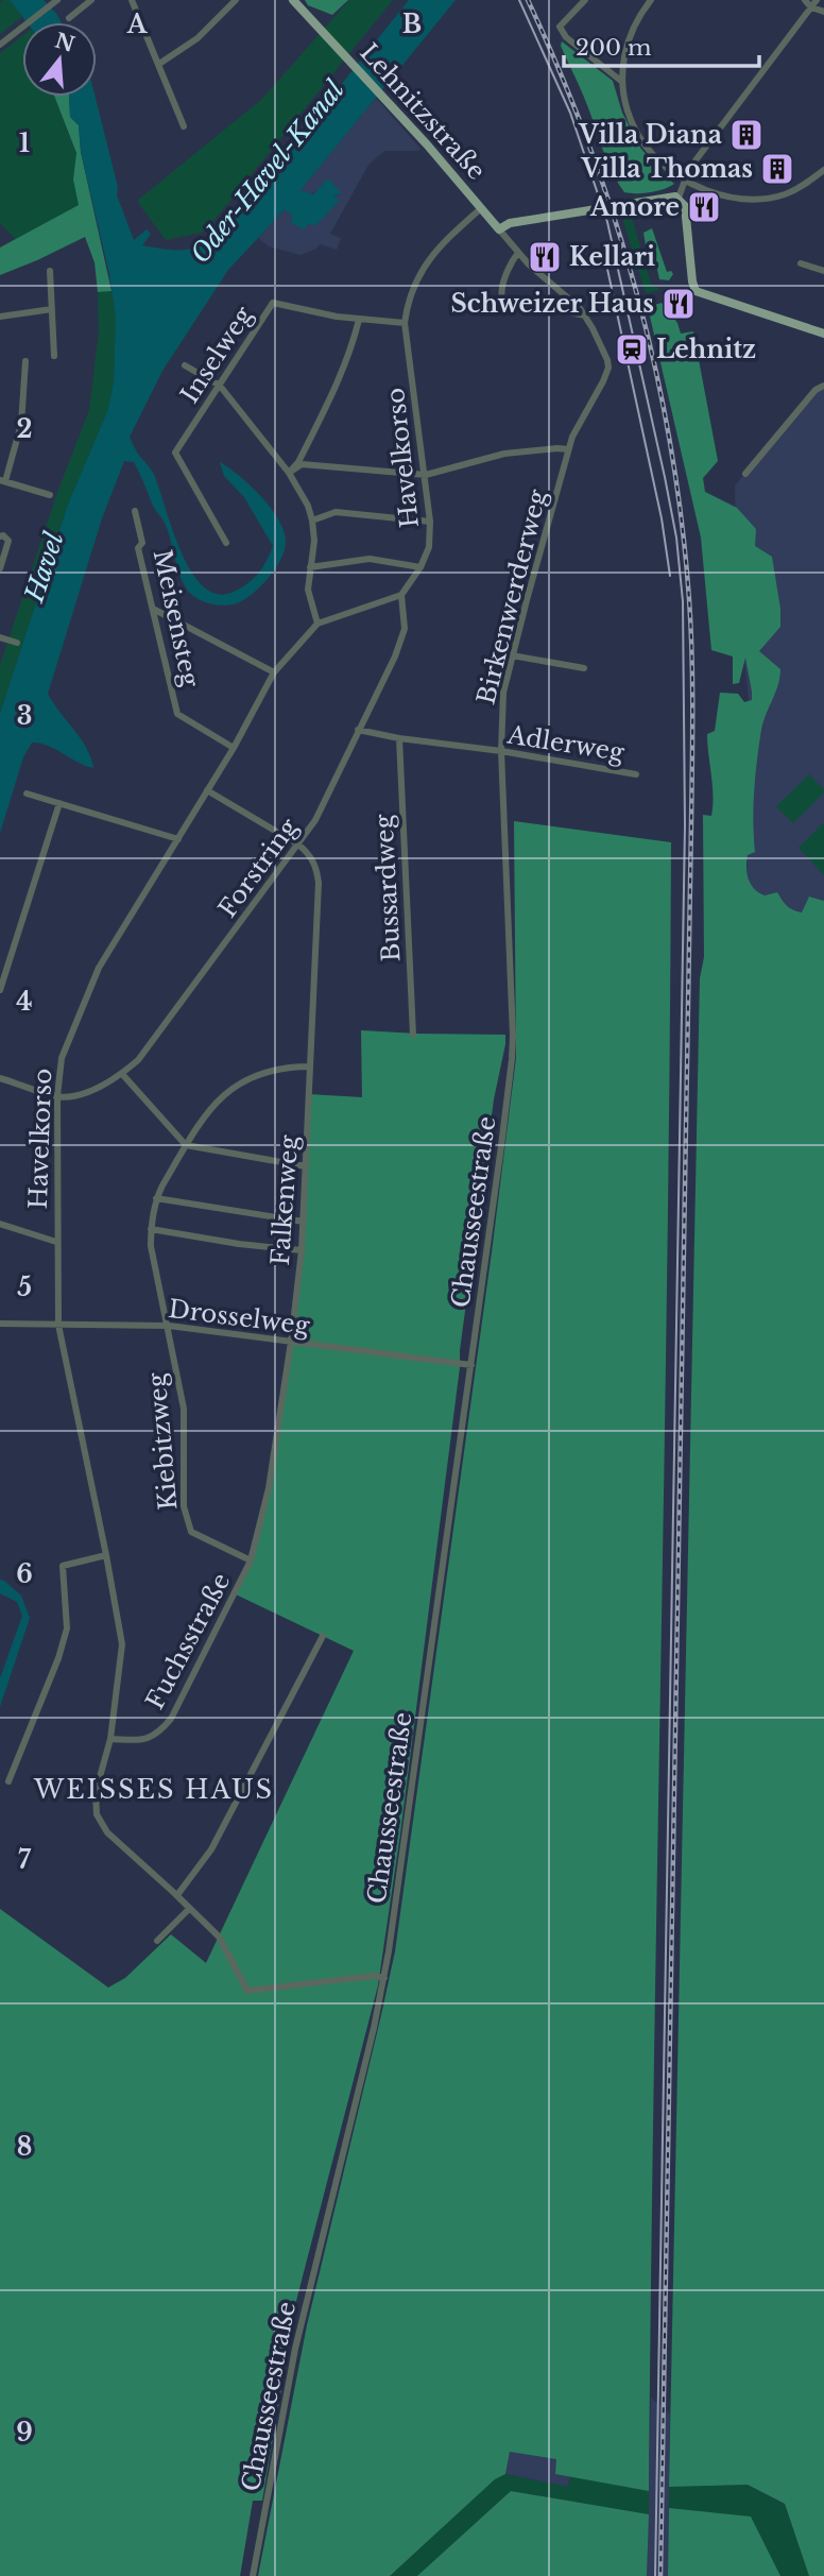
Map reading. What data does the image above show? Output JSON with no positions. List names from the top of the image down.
{
  "streets": {
    "main road": ["Lehnitzstraße"],
    "street": [
      "Inselweg",
      "Havelkorso",
      "Birkenwerderweg",
      "Meisensteg",
      "Adlerweg",
      "Forstring",
      "Bussardweg",
      "Falkenweg",
      "Chausseestraße",
      "Drosselweg",
      "Kiebitzweg",
      "Fuchsstraße"
    ]
  },
  "crossings": [
    ["Lehnitzstraße", "Havelkorso"],
    ["Lehnitzstraße", "Birkenwerderweg"],
    ["Inselweg", "Havelkorso"],
    ["Havelkorso", "Meisensteg"],
    ["Havelkorso", "Forstring"],
    ["Havelkorso", "Chausseestraße"],
    ["Havelkorso", "Drosselweg"],
    ["Havelkorso", "Fuchsstraße"],
    ["Birkenwerderweg", "Adlerweg"],
    ["Birkenwerderweg", "Chausseestraße"],
    ["Adlerweg", "Forstring"],
    ["Adlerweg", "Bussardweg"],
    ["Forstring", "Falkenweg"],
    ["Falkenweg", "Drosselweg"],
    ["Falkenweg", "Kiebitzweg"],
    ["Falkenweg", "Fuchsstraße"],
    ["Chausseestraße", "Drosselweg"],
    ["Drosselweg", "Kiebitzweg"],
    ["Kiebitzweg", "Fuchsstraße"]
  ],
  "districts": ["WEISSES HAUS"],
  "water": ["Oder-Havel-Kanal", "Havel"],
  "places": {
    "building": ["Villa Diana", "Villa Thomas"],
    "restaurant": ["Amore", "Kellari", "Schweizer Haus"],
    "station": ["Lehnitz"]
  },
  "scale_bar": "200 m",
  "north": "top",
  "grid": {
    "columns": ["A", "B"],
    "rows": [
      "1",
      "2",
      "3",
      "4",
      "5",
      "6",
      "7",
      "8",
      "9"
    ]
  }
}
